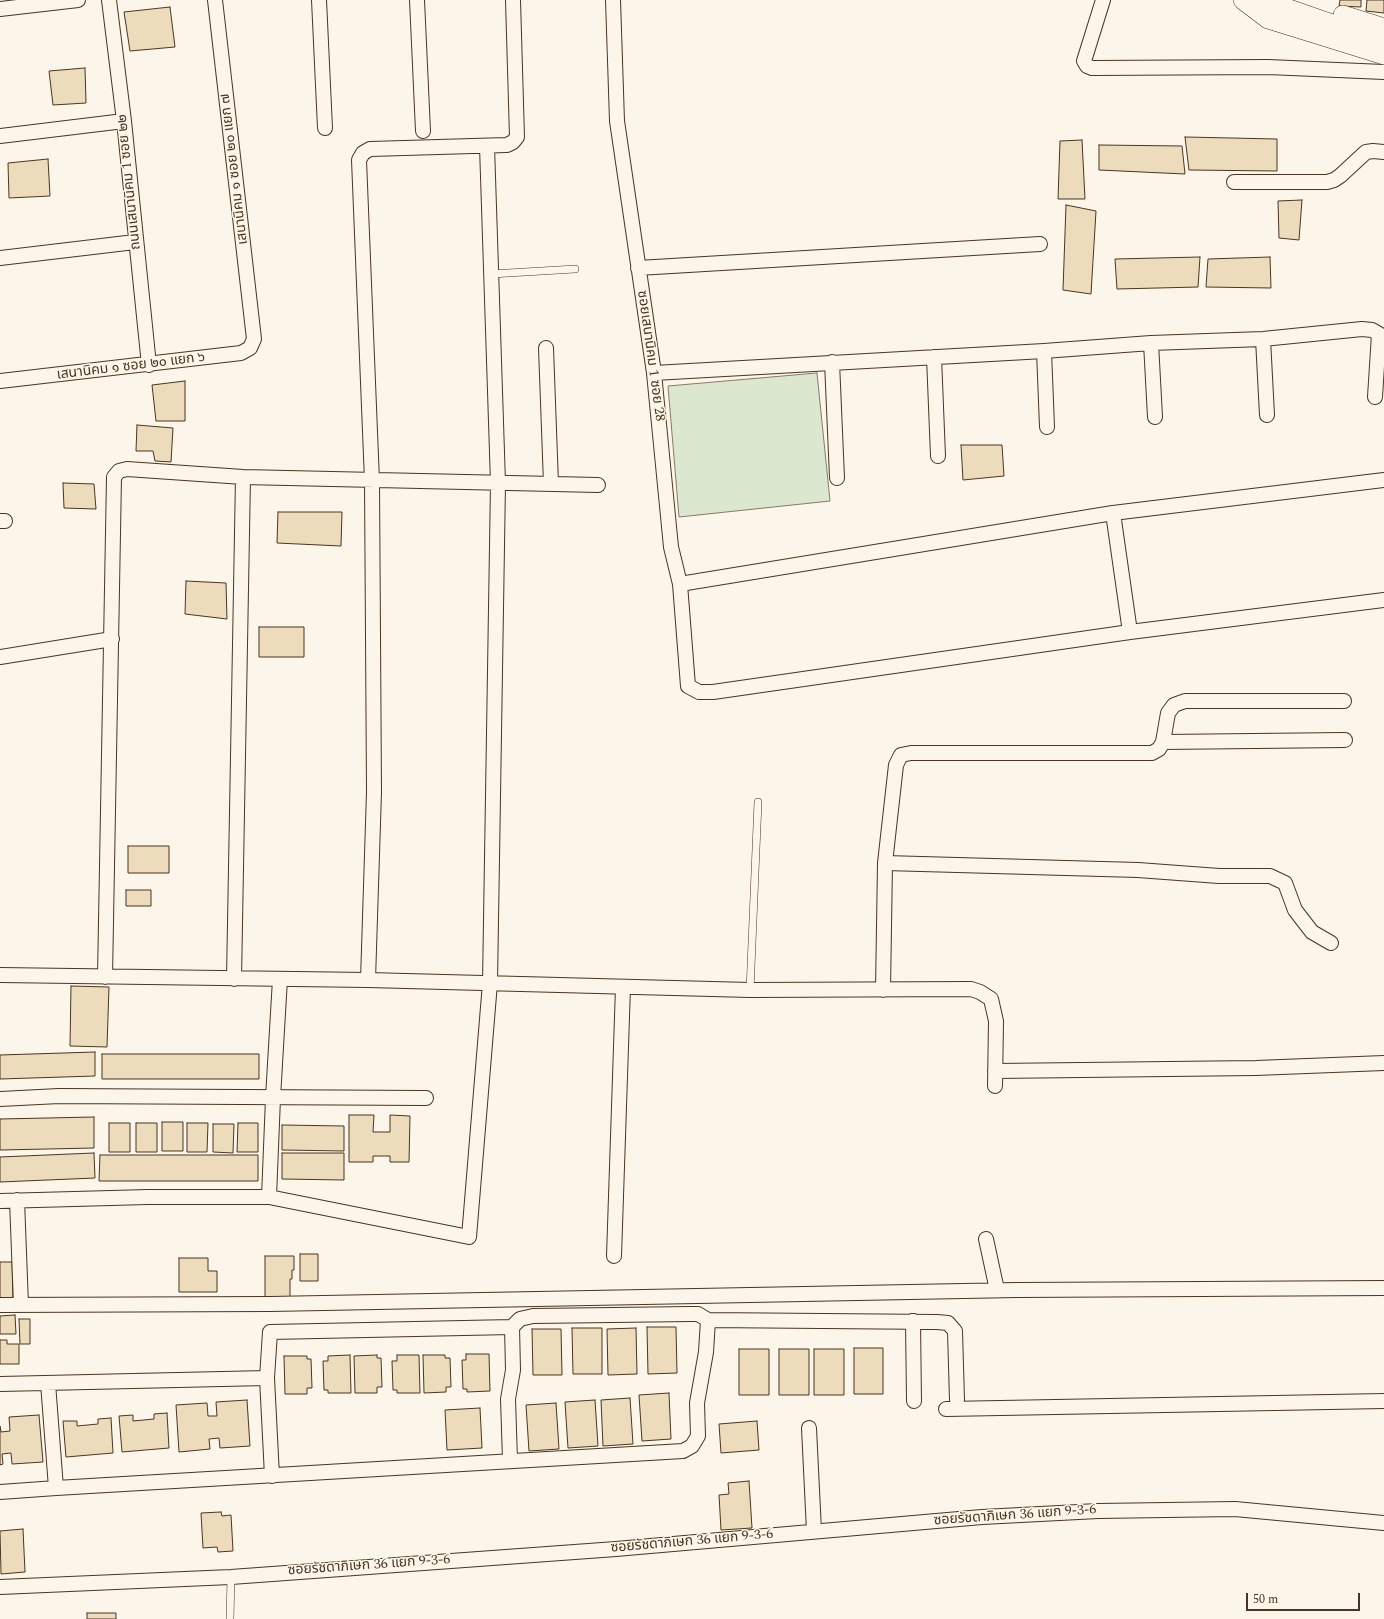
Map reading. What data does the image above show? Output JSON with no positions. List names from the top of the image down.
{
  "streets": {
    "street": [
      "เสนานิคม ๑ ซอย ๒๐ แยก ๗",
      "ถนนเสนานิคม 1 ซอย ๒๒",
      "ซอยเสนานิคม 1 ซอย 28",
      "เสนานิคม ๑ ซอย ๒๐ แยก ๖",
      "ซอยรัชดาภิเษก 36 แยก 9-3-6"
    ]
  },
  "crossings": [
    ["เสนานิคม ๑ ซอย ๒๐ แยก ๗", "เสนานิคม ๑ ซอย ๒๐ แยก ๖"],
    ["ถนนเสนานิคม 1 ซอย ๒๒", "เสนานิคม ๑ ซอย ๒๐ แยก ๖"]
  ],
  "scale_bar": "50 m"
}
